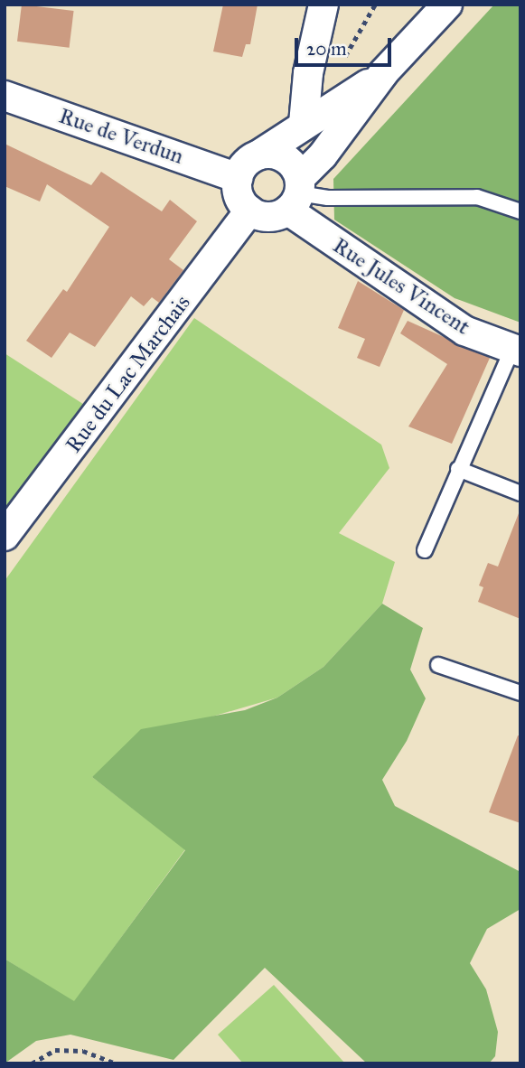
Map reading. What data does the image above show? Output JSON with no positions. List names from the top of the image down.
{
  "streets": {
    "street": ["Rue de Verdun", "Rue Jules Vincent", "Rue du Lac Marchais"]
  },
  "crossings": [
    ["Rue de Verdun", "Rue Jules Vincent"],
    ["Rue de Verdun", "Rue du Lac Marchais"],
    ["Rue Jules Vincent", "Rue du Lac Marchais"]
  ],
  "scale_bar": "20 m"
}
